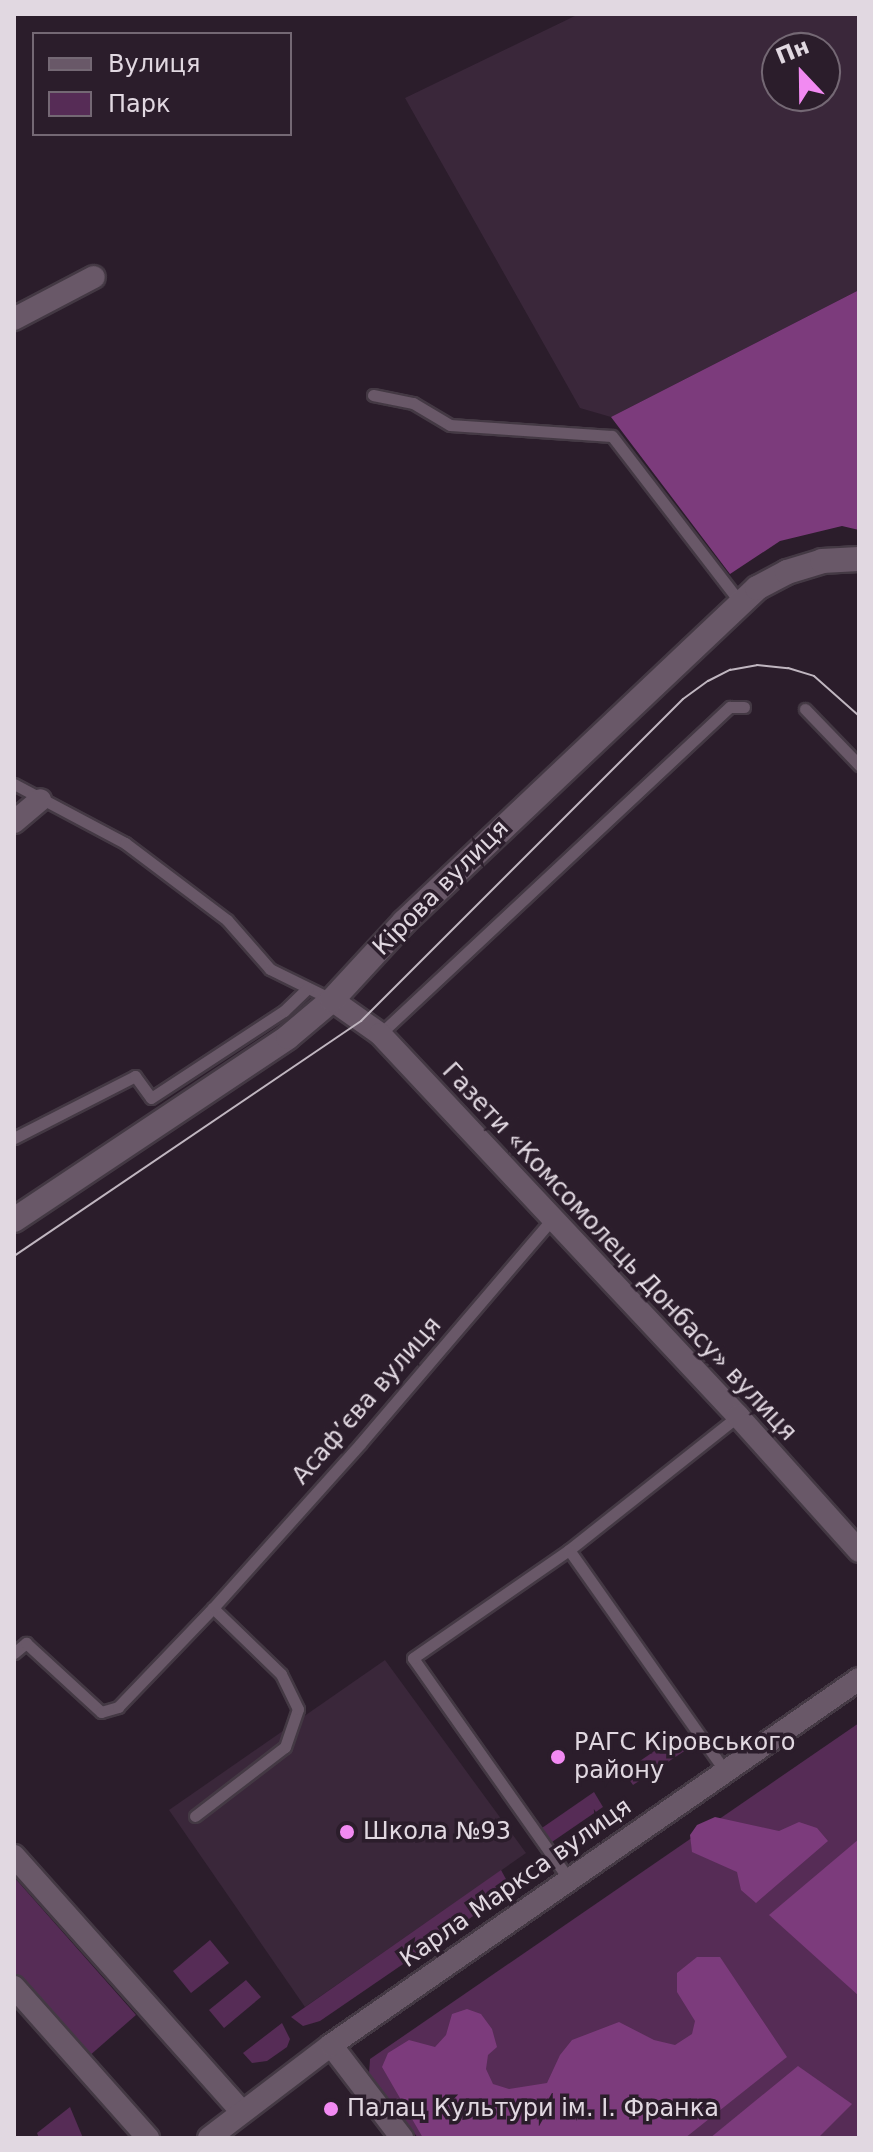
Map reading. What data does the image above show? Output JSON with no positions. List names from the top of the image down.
{
  "streets": {
    "main road": ["Кірова вулиця"],
    "street": ["Газети «Комсомолець Донбасу» вулиця", "Карла Маркса вулиця"],
    "lane": ["Асаф’єва вулиця"]
  },
  "crossings": [
    ["Кірова вулиця", "Газети «Комсомолець Донбасу» вулиця"],
    ["Газети «Комсомолець Донбасу» вулиця", "Асаф’єва вулиця"]
  ],
  "places": ["РАГС Кіровського району", "Школа №93", "Палац Культури ім. І. Франка"],
  "legend": ["Вулиця", "Парк"],
  "north": "top"
}
